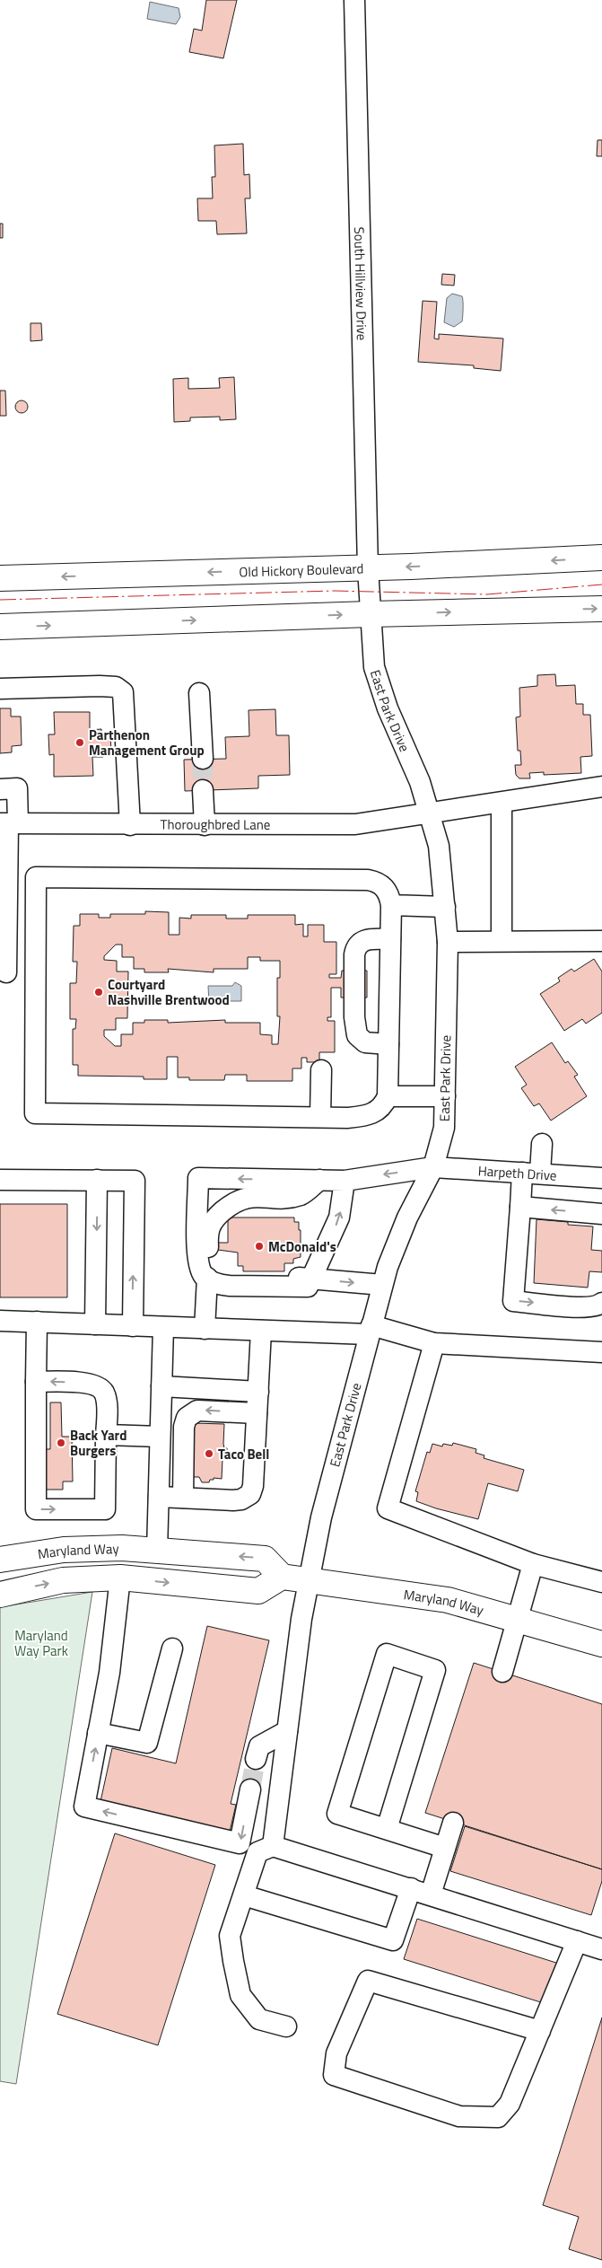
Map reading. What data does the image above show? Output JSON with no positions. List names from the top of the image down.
{
  "streets": {
    "main road": ["Old Hickory Boulevard", "Maryland Way"],
    "street": [
      "South Hillview Drive",
      "East Park Drive",
      "Thoroughbred Lane",
      "Harpeth Drive"
    ]
  },
  "crossings": [
    ["South Hillview Drive", "Old Hickory Boulevard"],
    ["South Hillview Drive", "East Park Drive"],
    ["Old Hickory Boulevard", "East Park Drive"],
    ["East Park Drive", "Thoroughbred Lane"],
    ["East Park Drive", "Harpeth Drive"],
    ["East Park Drive", "Maryland Way"]
  ],
  "parks": ["Maryland Way Park"],
  "places": [
    "Parthenon Management Group",
    "Courtyard Nashville Brentwood",
    "McDonald's",
    "Back Yard Burgers",
    "Taco Bell"
  ]
}
